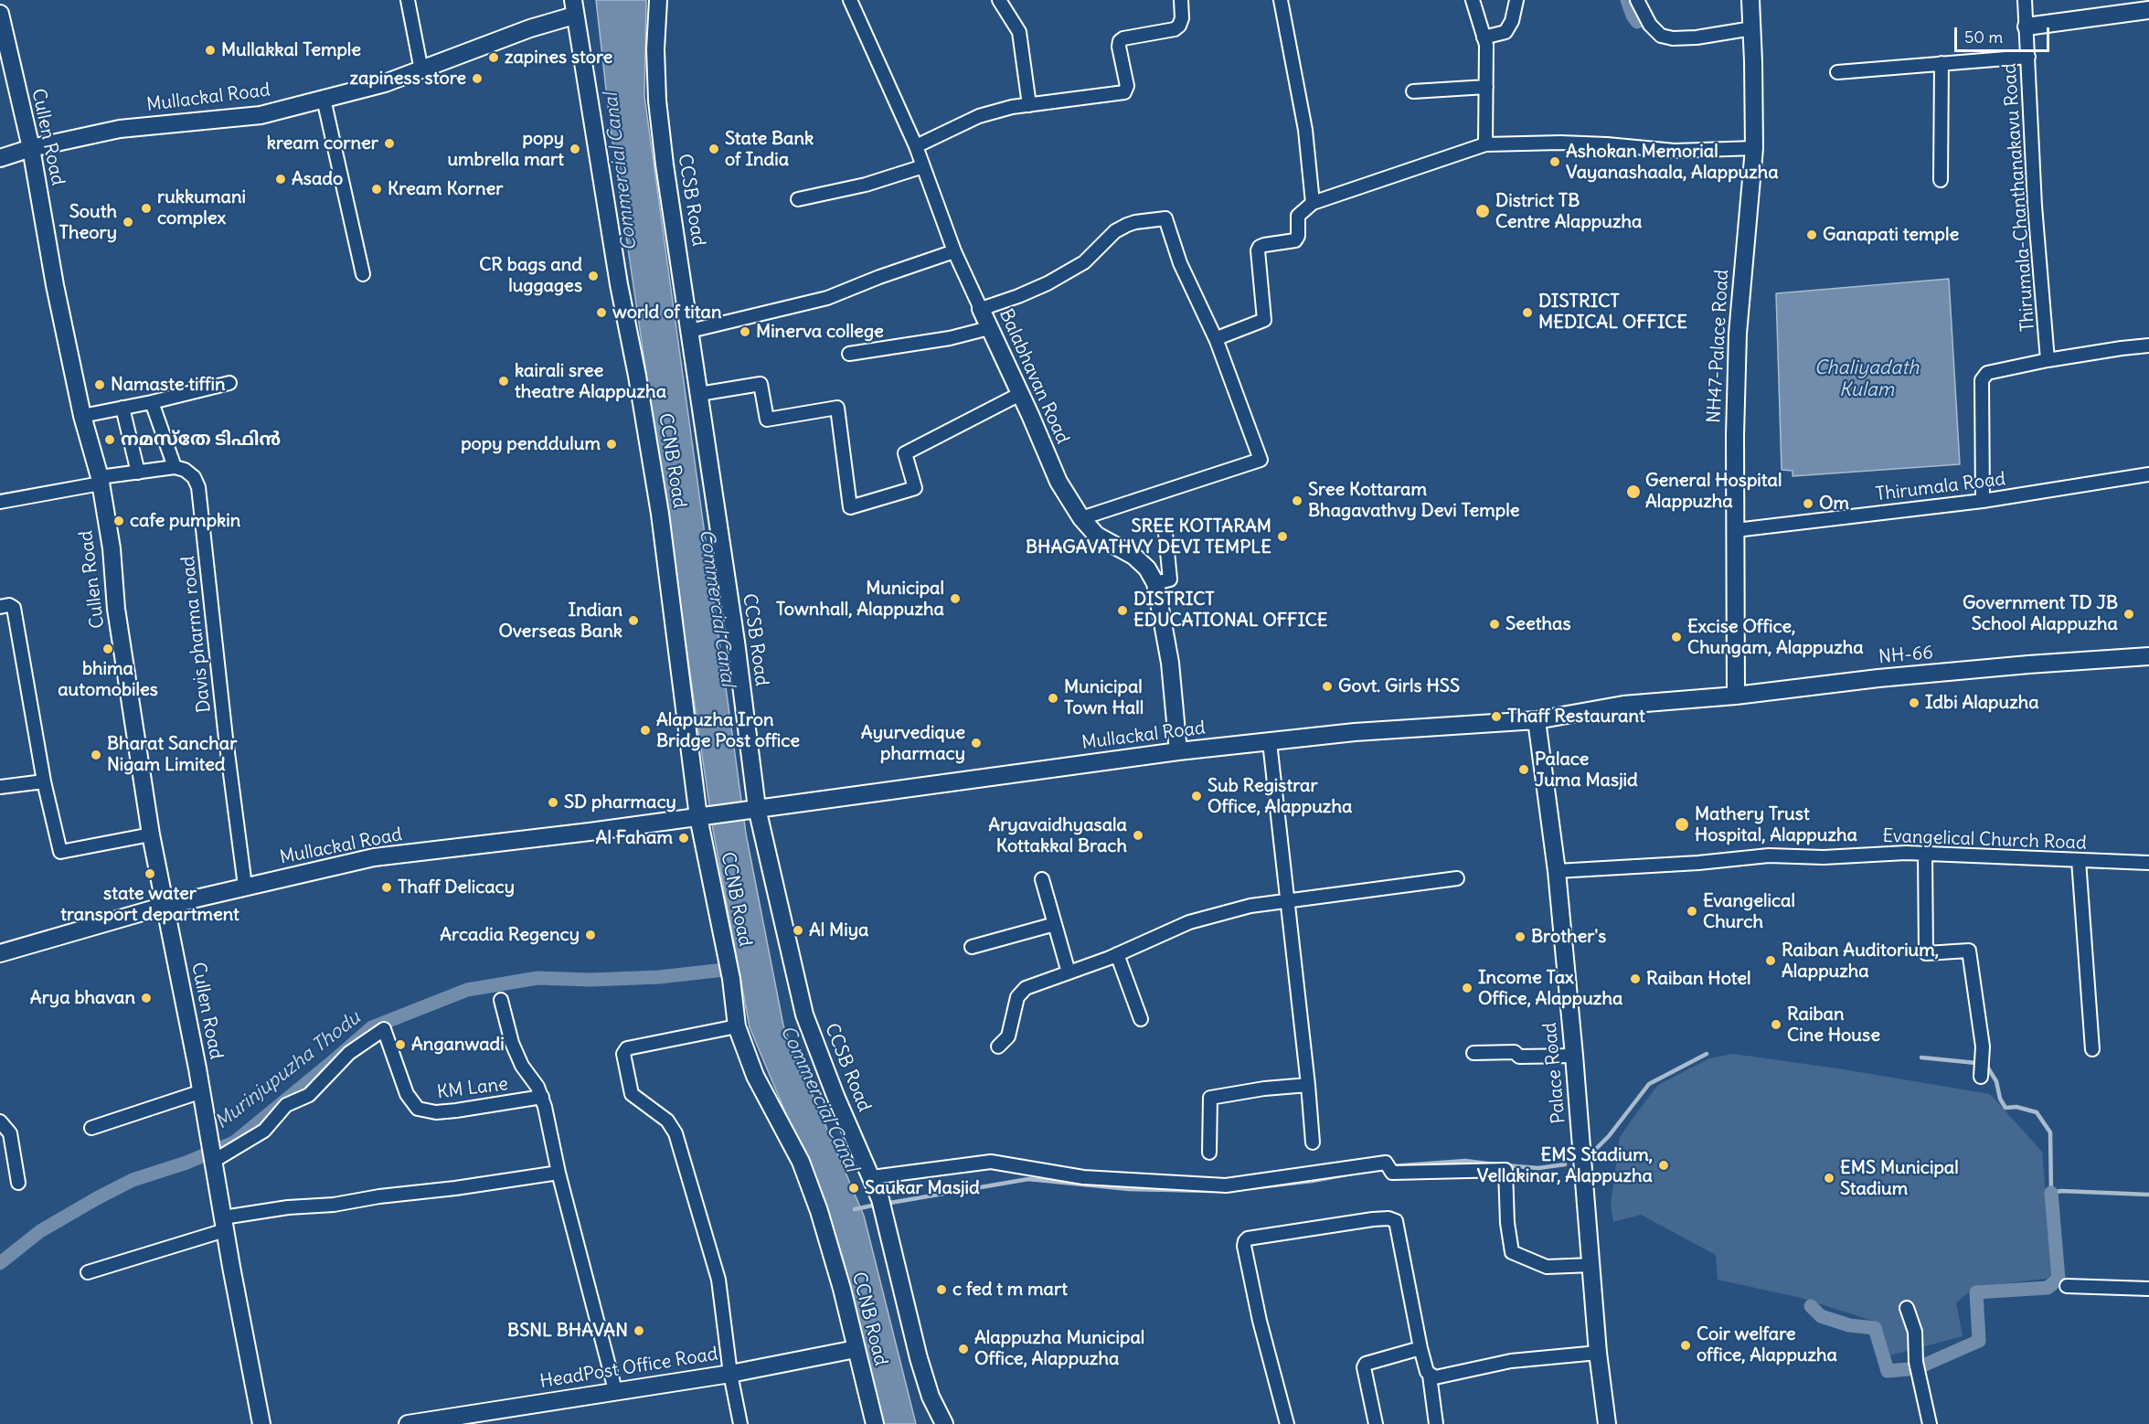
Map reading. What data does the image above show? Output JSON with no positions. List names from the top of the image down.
{
  "streets": {
    "main road": [
      "Mullackal Road",
      "Cullen Road",
      "CCSB Road",
      "NH47-Palace Road",
      "Balabhavan Road",
      "CCNB Road",
      "NH-66",
      "Palace Road",
      "HeadPost Office Road"
    ],
    "street": [
      "Thirumala-Chanthanakavu Road",
      "Thirumala Road",
      "Davis pharma road",
      "Evangelical Church Road",
      "KM Lane"
    ]
  },
  "crossings": [
    ["Mullackal Road", "Cullen Road"],
    ["Mullackal Road", "CCSB Road"],
    ["Mullackal Road", "Balabhavan Road"],
    ["Mullackal Road", "CCNB Road"],
    ["Mullackal Road", "Davis pharma road"],
    ["Mullackal Road", "NH-66"],
    ["Mullackal Road", "Palace Road"],
    ["Cullen Road", "KM Lane"],
    ["NH47-Palace Road", "Thirumala Road"],
    ["NH47-Palace Road", "NH-66"],
    ["CCNB Road", "HeadPost Office Road"],
    ["NH-66", "Palace Road"],
    ["Evangelical Church Road", "Palace Road"]
  ],
  "water": ["Commercial Canal", "Chaliyadath Kulam", "Murinjupuzha Thodu"],
  "places": [
    "Mullakkal Temple",
    "zapines store",
    "zapiness store",
    "kream corner",
    "popy umbrella mart",
    "State Bank of India",
    "Ashokan Memorial Vayanashaala, Alappuzha",
    "Asado",
    "Kream Korner",
    "rukkumani complex",
    "District TB Centre Alappuzha",
    "South Theory",
    "Ganapati temple",
    "CR bags and luggages",
    "world of titan",
    "DISTRICT MEDICAL OFFICE",
    "Minerva college",
    "kairali sree theatre Alappuzha",
    "Namaste tiffin",
    "നമസ്തേ ടിഫിൻ",
    "popy penddulum",
    "General Hospital Alappuzha",
    "Sree Kottaram Bhagavathvy Devi Temple",
    "Om",
    "cafe pumpkin",
    "SREE KOTTARAM BHAGAVATHVY DEVI TEMPLE",
    "Municipal Townhall, Alappuzha",
    "DISTRICT EDUCATIONAL OFFICE",
    "Government TD JB School Alappuzha",
    "Indian Overseas Bank",
    "Seethas",
    "Excise Office, Chungam, Alappuzha",
    "bhima automobiles",
    "Govt. Girls HSS",
    "Municipal Town Hall",
    "Idbi Alapuzha",
    "Thaff Restaurant",
    "Alapuzha Iron Bridge Post office",
    "Ayurvedique pharmacy",
    "Bharat Sanchar Nigam Limited",
    "Palace Juma Masjid",
    "Sub Registrar Office, Alappuzha",
    "SD pharmacy",
    "Mathery Trust Hospital, Alappuzha",
    "Aryavaidhyasala Kottakkal Brach",
    "Al Faham",
    "state water transport department",
    "Thaff Delicacy",
    "Evangelical Church",
    "Al Miya",
    "Arcadia Regency",
    "Brother's",
    "Raiban Auditorium, Alappuzha",
    "Raiban Hotel",
    "Income Tax Office, Alappuzha",
    "Arya bhavan",
    "Raiban Cine House",
    "Anganwadi",
    "EMS Stadium, Vellakinar, Alappuzha",
    "EMS Municipal Stadium",
    "Saukar Masjid",
    "c fed t m mart",
    "BSNL BHAVAN",
    "Coir welfare office, Alappuzha",
    "Alappuzha Municipal Office, Alappuzha"
  ],
  "scale_bar": "50 m"
}
